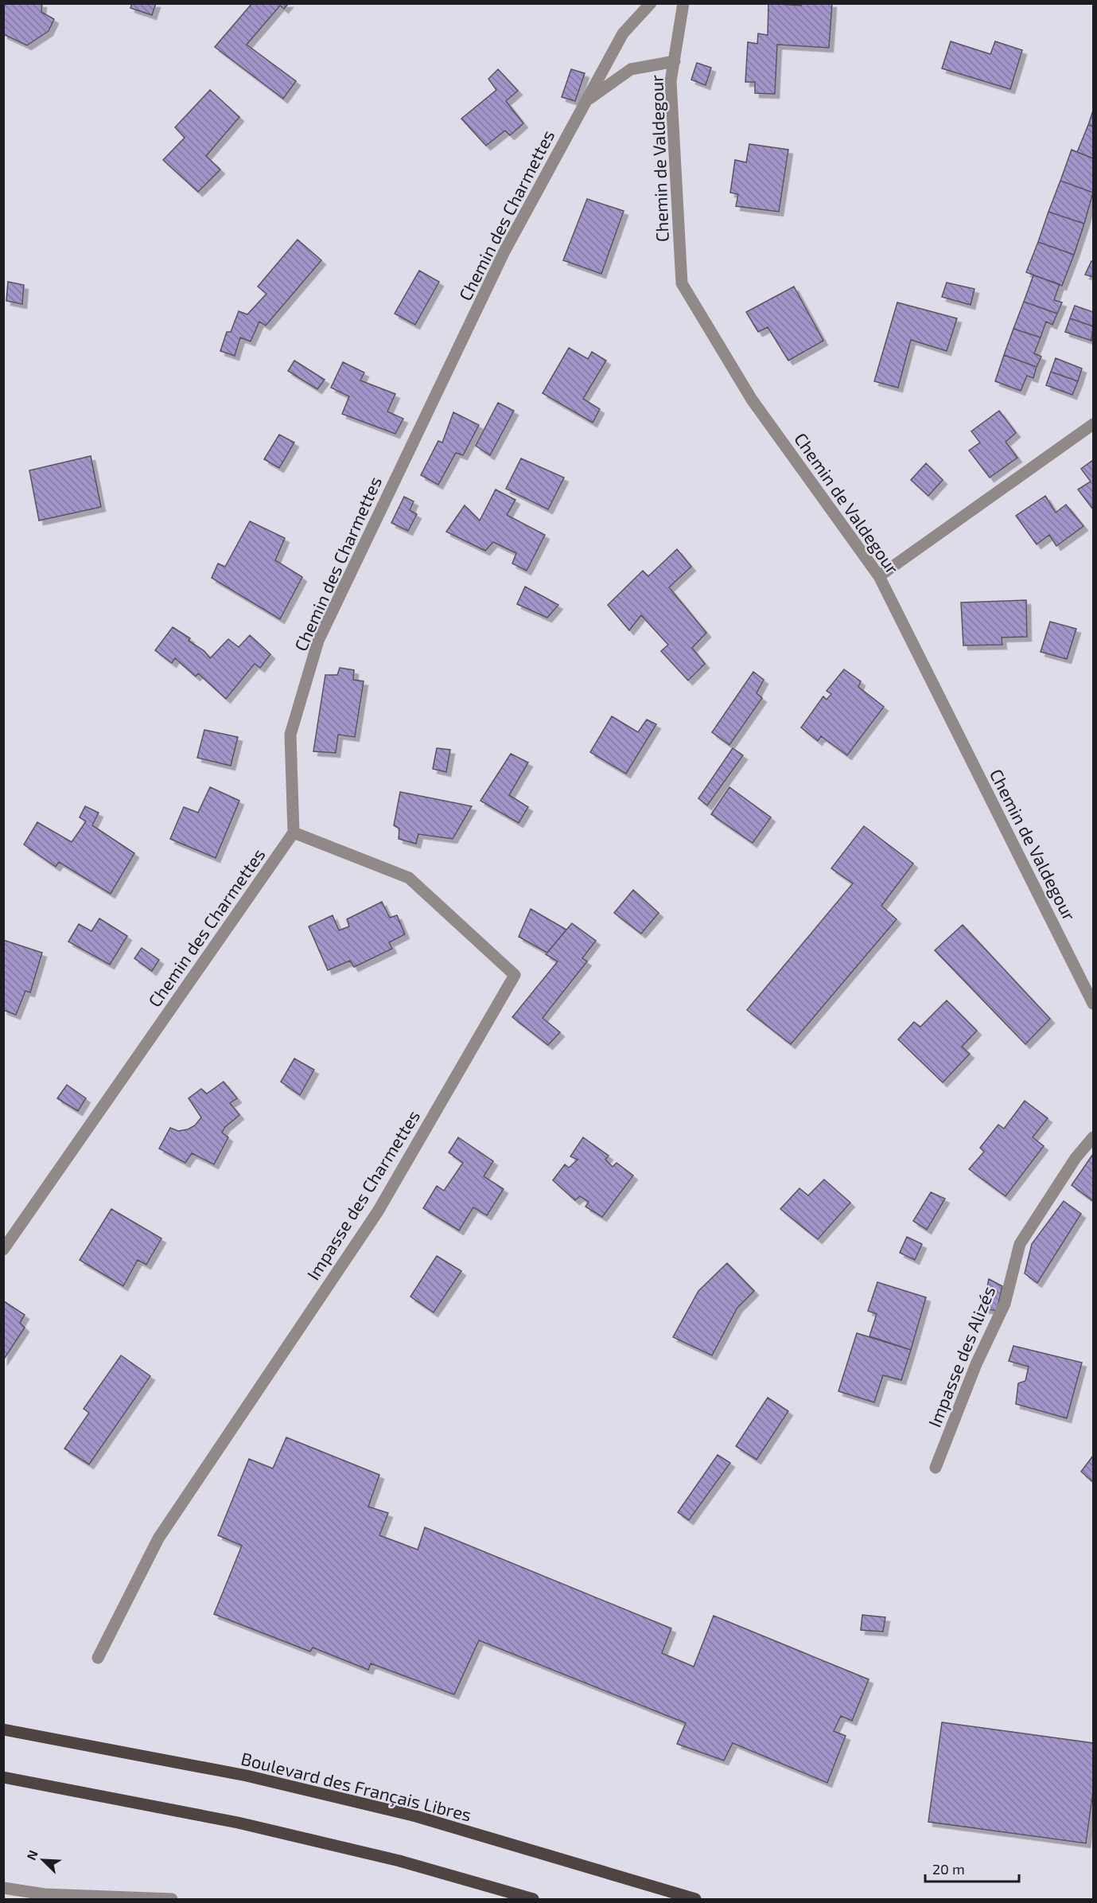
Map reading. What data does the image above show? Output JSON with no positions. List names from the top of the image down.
{
  "streets": {
    "main road": ["Boulevard des Français Libres"],
    "street": [
      "Chemin de Valdegour",
      "Chemin des Charmettes",
      "Impasse des Charmettes",
      "Impasse des Alizés"
    ]
  },
  "crossings": [
    ["Chemin de Valdegour", "Chemin des Charmettes"],
    ["Chemin des Charmettes", "Impasse des Charmettes"]
  ],
  "scale_bar": "20 m",
  "north": "top left"
}
